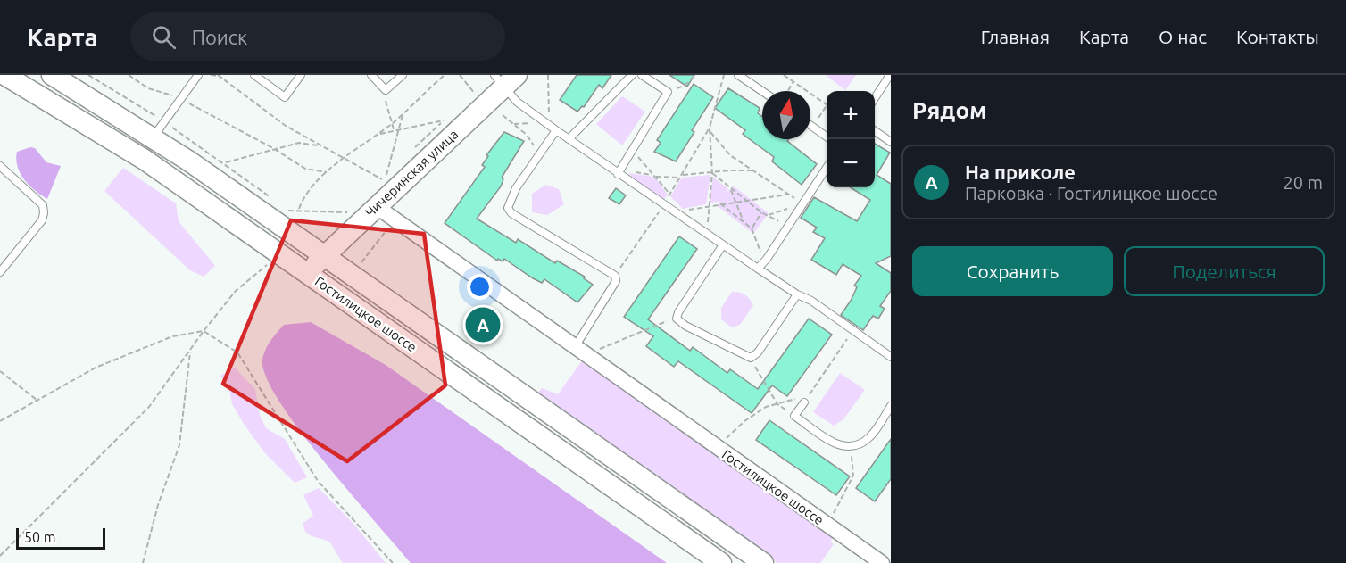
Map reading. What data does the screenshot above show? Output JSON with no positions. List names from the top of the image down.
{
  "streets": {
    "street": ["Чичеринская улица", "Гостилицкое шоссе"]
  },
  "crossings": [
    ["Чичеринская улица", "Гостилицкое шоссе"]
  ],
  "scale_bar": "50 m",
  "north": "top",
  "page": {
    "header": "Карта",
    "search": "Поиск",
    "nav": [
      "Главная",
      "Карта",
      "О нас",
      "Контакты"
    ],
    "heading": "Рядом",
    "map_buttons": ["+", "−"],
    "list": [
      {
        "mark": "A",
        "name": "На приколе",
        "note": "Парковка · Гостилицкое шоссе",
        "value": "20 m"
      }
    ],
    "buttons": ["Сохранить", "Поделиться"],
    "pins": "A",
    "scale": "50 m"
  }
}
